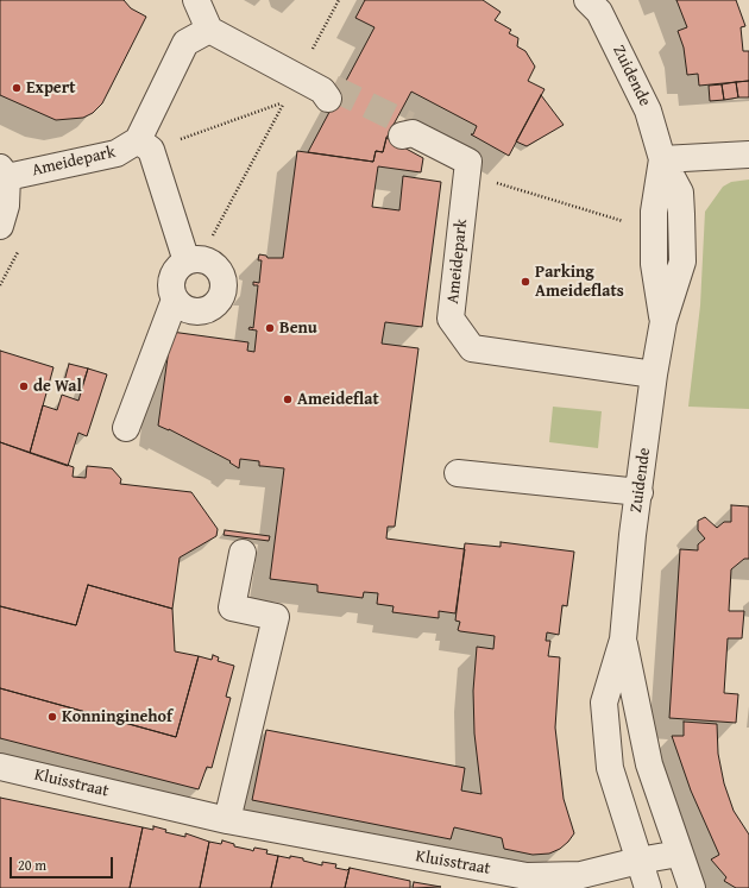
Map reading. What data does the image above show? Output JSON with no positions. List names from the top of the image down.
{
  "streets": {
    "street": ["Zuidende", "Ameidepark", "Kluisstraat"]
  },
  "crossings": [
    ["Zuidende", "Ameidepark"],
    ["Zuidende", "Kluisstraat"]
  ],
  "places": [
    "Expert",
    "Parking Ameideflats",
    "Benu",
    "de Wal",
    "Ameideflat",
    "Konninginehof"
  ],
  "scale_bar": "20 m"
}
